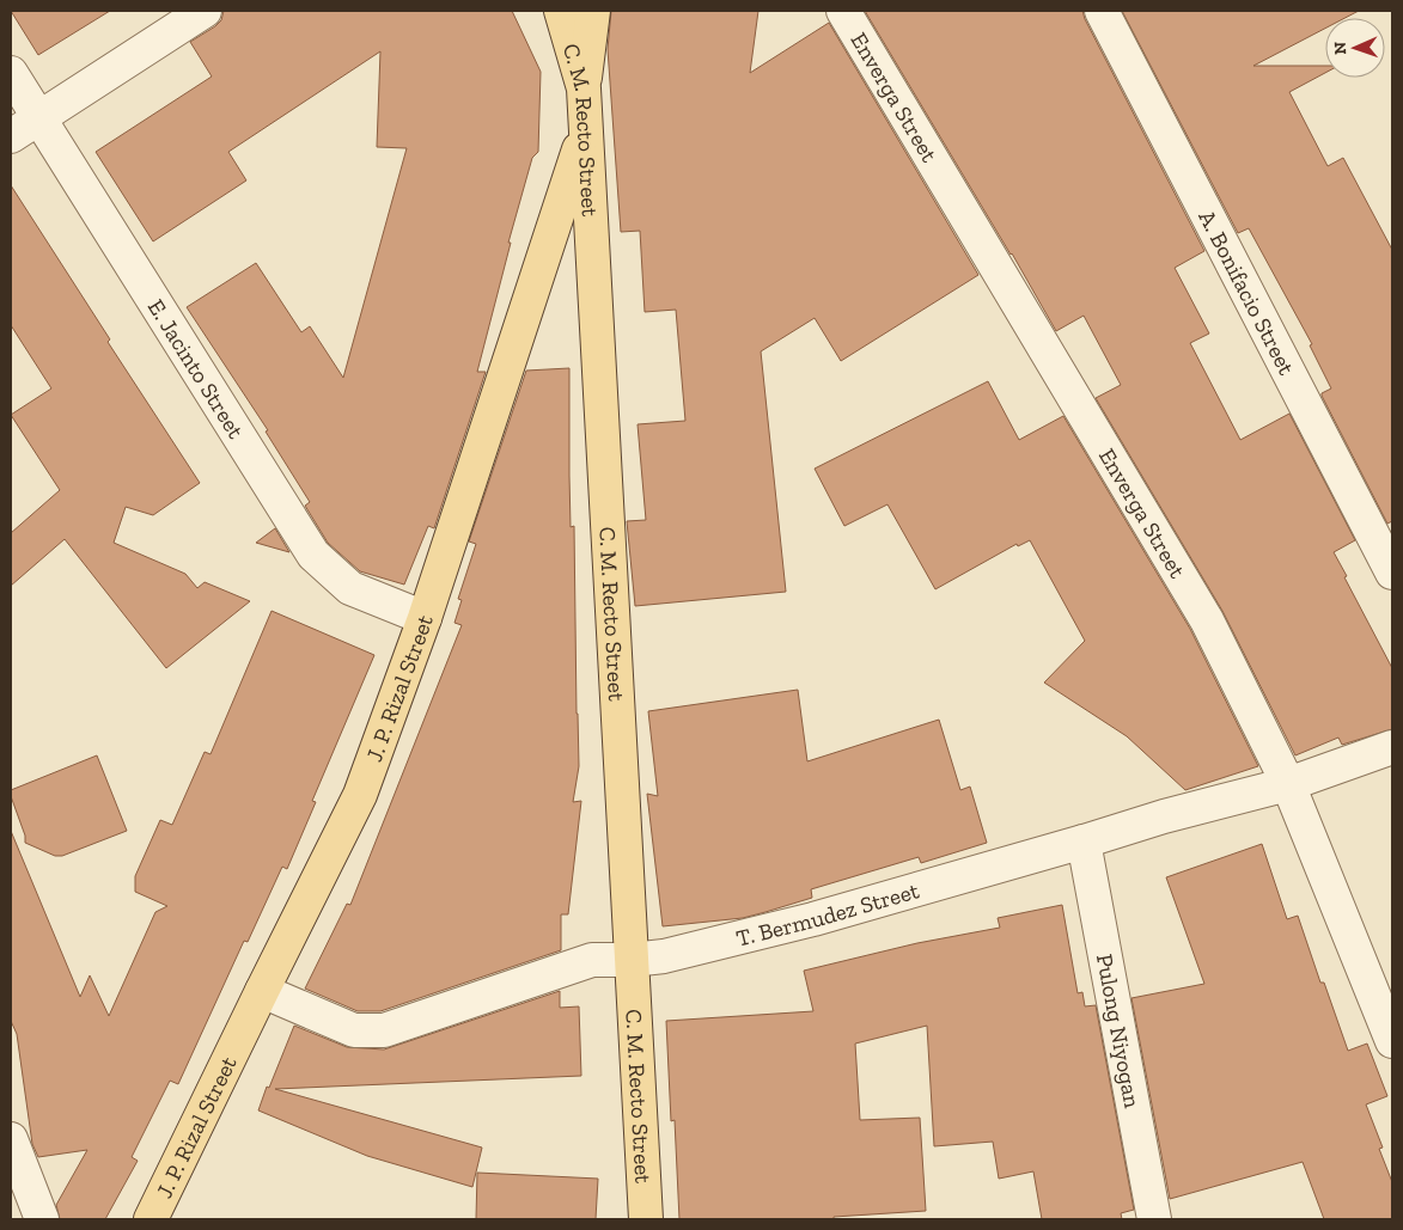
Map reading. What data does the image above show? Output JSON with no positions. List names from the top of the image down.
{
  "streets": {
    "main road": ["C. M. Recto Street", "J. P. Rizal Street"],
    "street": [
      "Enverga Street",
      "A. Bonifacio Street",
      "E. Jacinto Street",
      "T. Bermudez Street",
      "Pulong Niyogan"
    ]
  },
  "crossings": [
    ["Enverga Street", "T. Bermudez Street"],
    ["C. M. Recto Street", "J. P. Rizal Street"],
    ["C. M. Recto Street", "T. Bermudez Street"],
    ["E. Jacinto Street", "J. P. Rizal Street"],
    ["J. P. Rizal Street", "T. Bermudez Street"],
    ["T. Bermudez Street", "Pulong Niyogan"]
  ],
  "north": "left"
}
